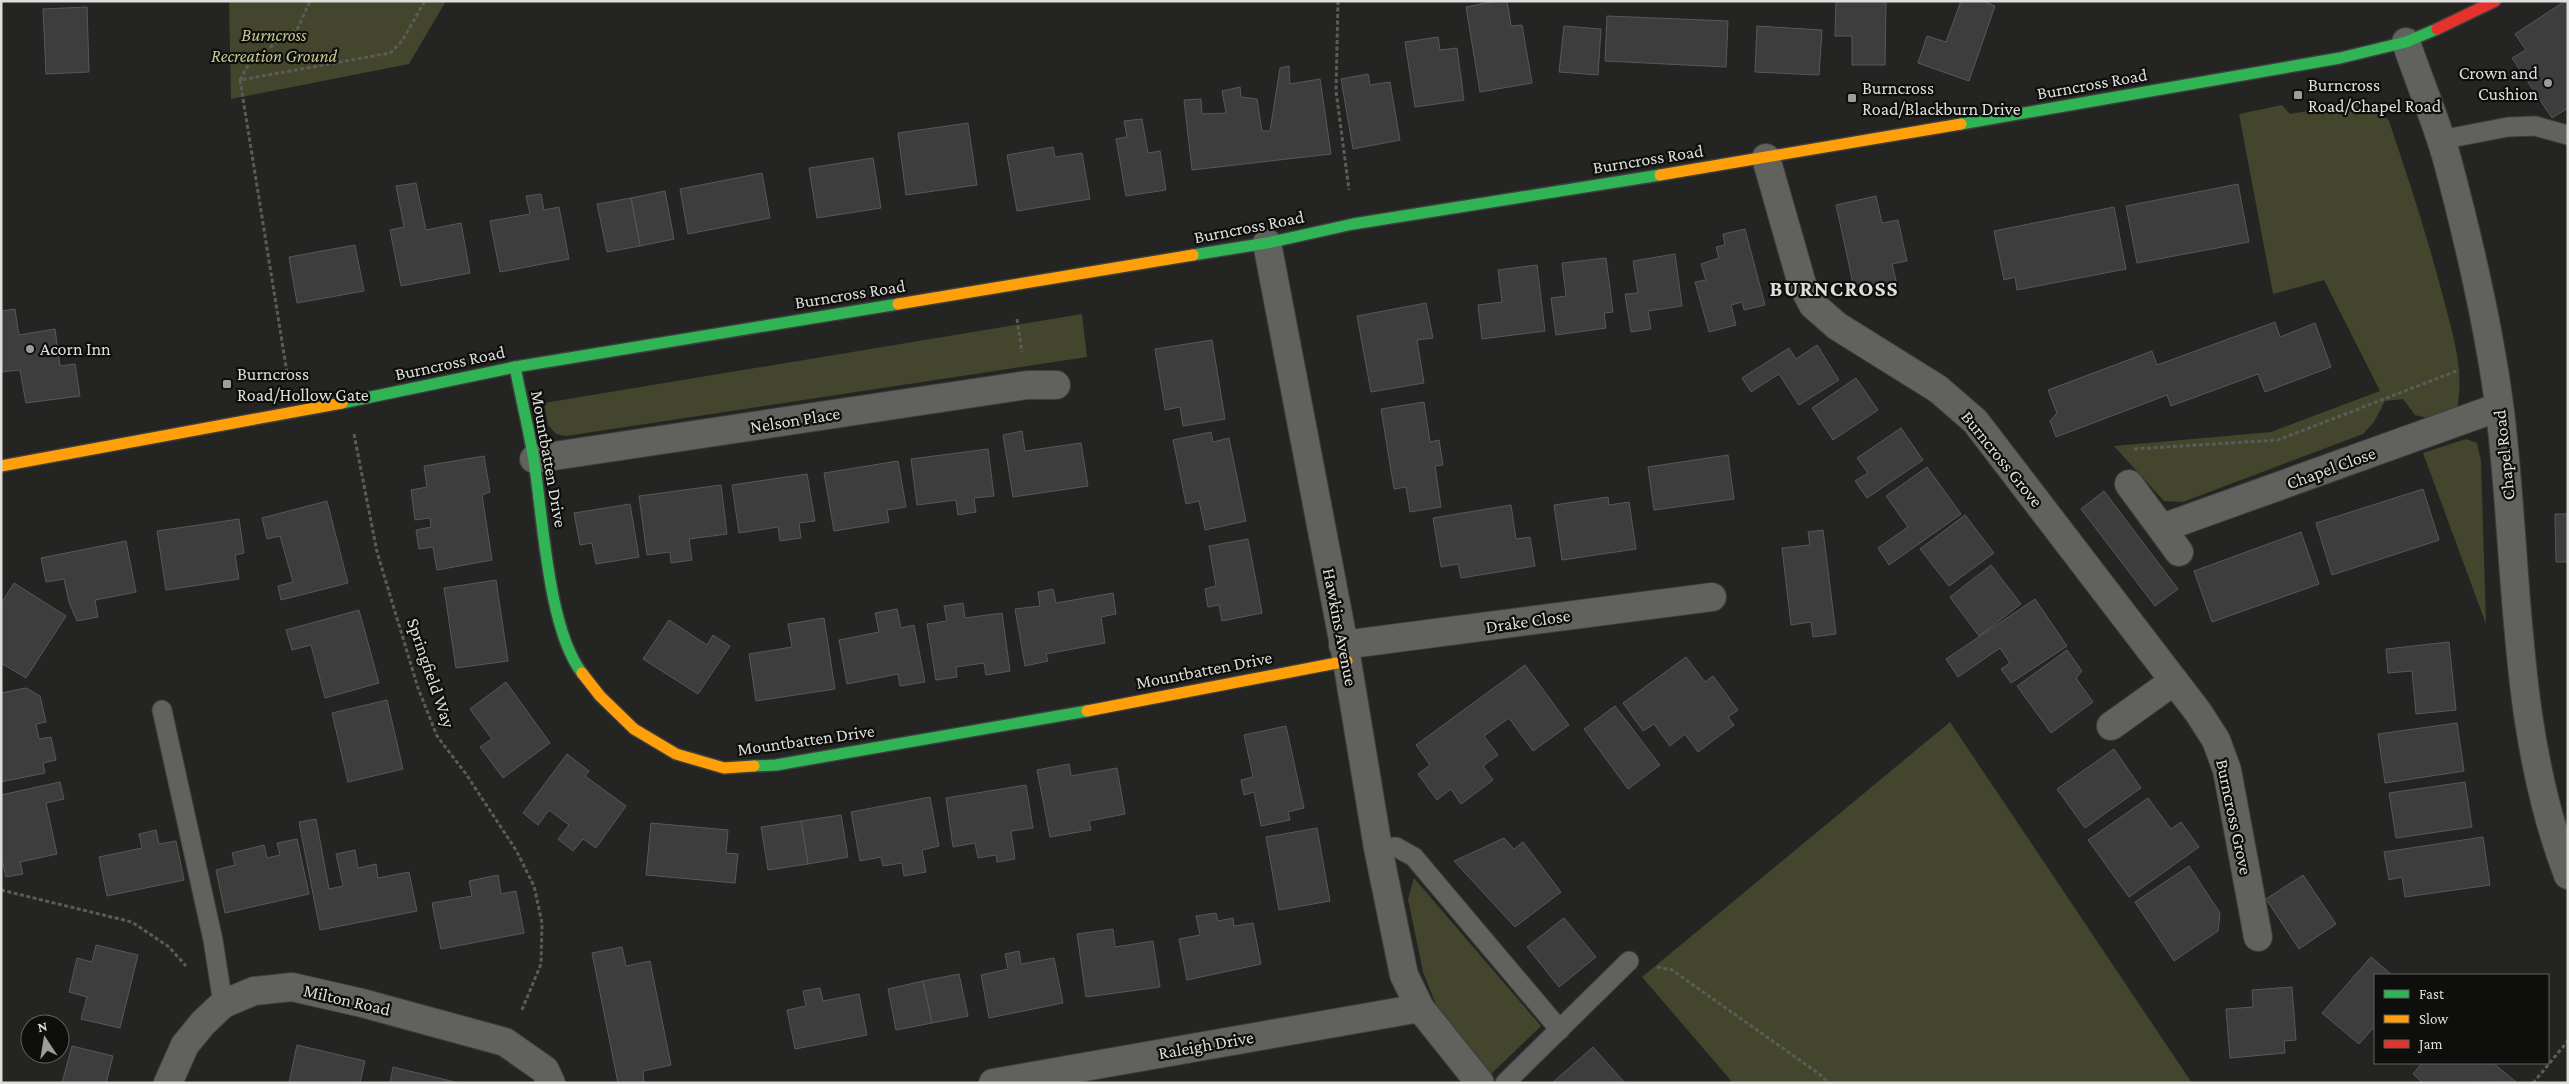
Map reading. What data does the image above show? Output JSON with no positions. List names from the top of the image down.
{
  "streets": {
    "main road": ["Burncross Road", "Mountbatten Drive"],
    "street": [
      "Nelson Place",
      "Chapel Road",
      "Burncross Grove",
      "Chapel Close",
      "Drake Close",
      "Hawkins Avenue",
      "Milton Road",
      "Raleigh Drive"
    ],
    "path": ["Springfield Way"]
  },
  "crossings": [
    ["Burncross Road", "Chapel Road"],
    ["Burncross Road", "Mountbatten Drive"],
    ["Burncross Road", "Burncross Grove"],
    ["Burncross Road", "Hawkins Avenue"],
    ["Burncross Road", "Springfield Way"],
    ["Nelson Place", "Mountbatten Drive"],
    ["Chapel Road", "Chapel Close"],
    ["Mountbatten Drive", "Drake Close"],
    ["Mountbatten Drive", "Hawkins Avenue"],
    ["Drake Close", "Hawkins Avenue"],
    ["Hawkins Avenue", "Raleigh Drive"],
    ["Springfield Way", "Milton Road"]
  ],
  "districts": ["BURNCROSS"],
  "parks": ["Burncross Recreation Ground"],
  "places": {
    "other": ["Crown and Cushion", "Acorn Inn"],
    "transit": ["Burncross Road/Chapel Road", "Burncross Road/Blackburn Drive", "Burncross Road/Hollow Gate"]
  },
  "legend": ["Fast", "Slow", "Jam"],
  "north": "top"
}
